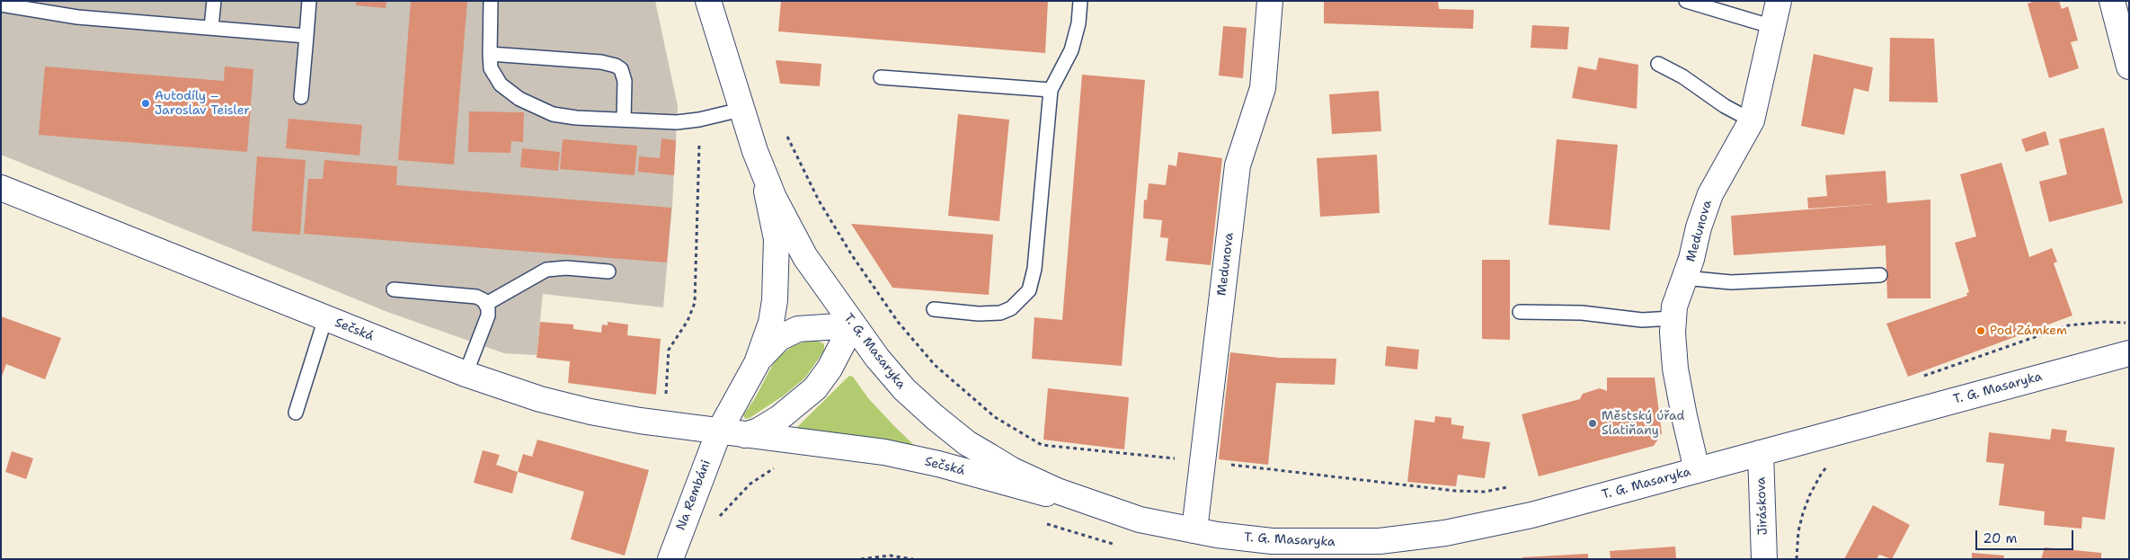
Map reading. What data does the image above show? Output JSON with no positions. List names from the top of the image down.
{
  "streets": {
    "street": [
      "Medunova",
      "Sečská",
      "T. G. Masaryka",
      "Na Rembáni",
      "Jiráskova"
    ]
  },
  "crossings": [
    ["Medunova", "T. G. Masaryka"],
    ["Sečská", "T. G. Masaryka"],
    ["Sečská", "Na Rembáni"],
    ["T. G. Masaryka", "Jiráskova"]
  ],
  "places": ["Autodíly – Jaroslav Teisler", "Pod Zámkem", "Městský úřad Slatiňany"],
  "scale_bar": "20 m"
}
